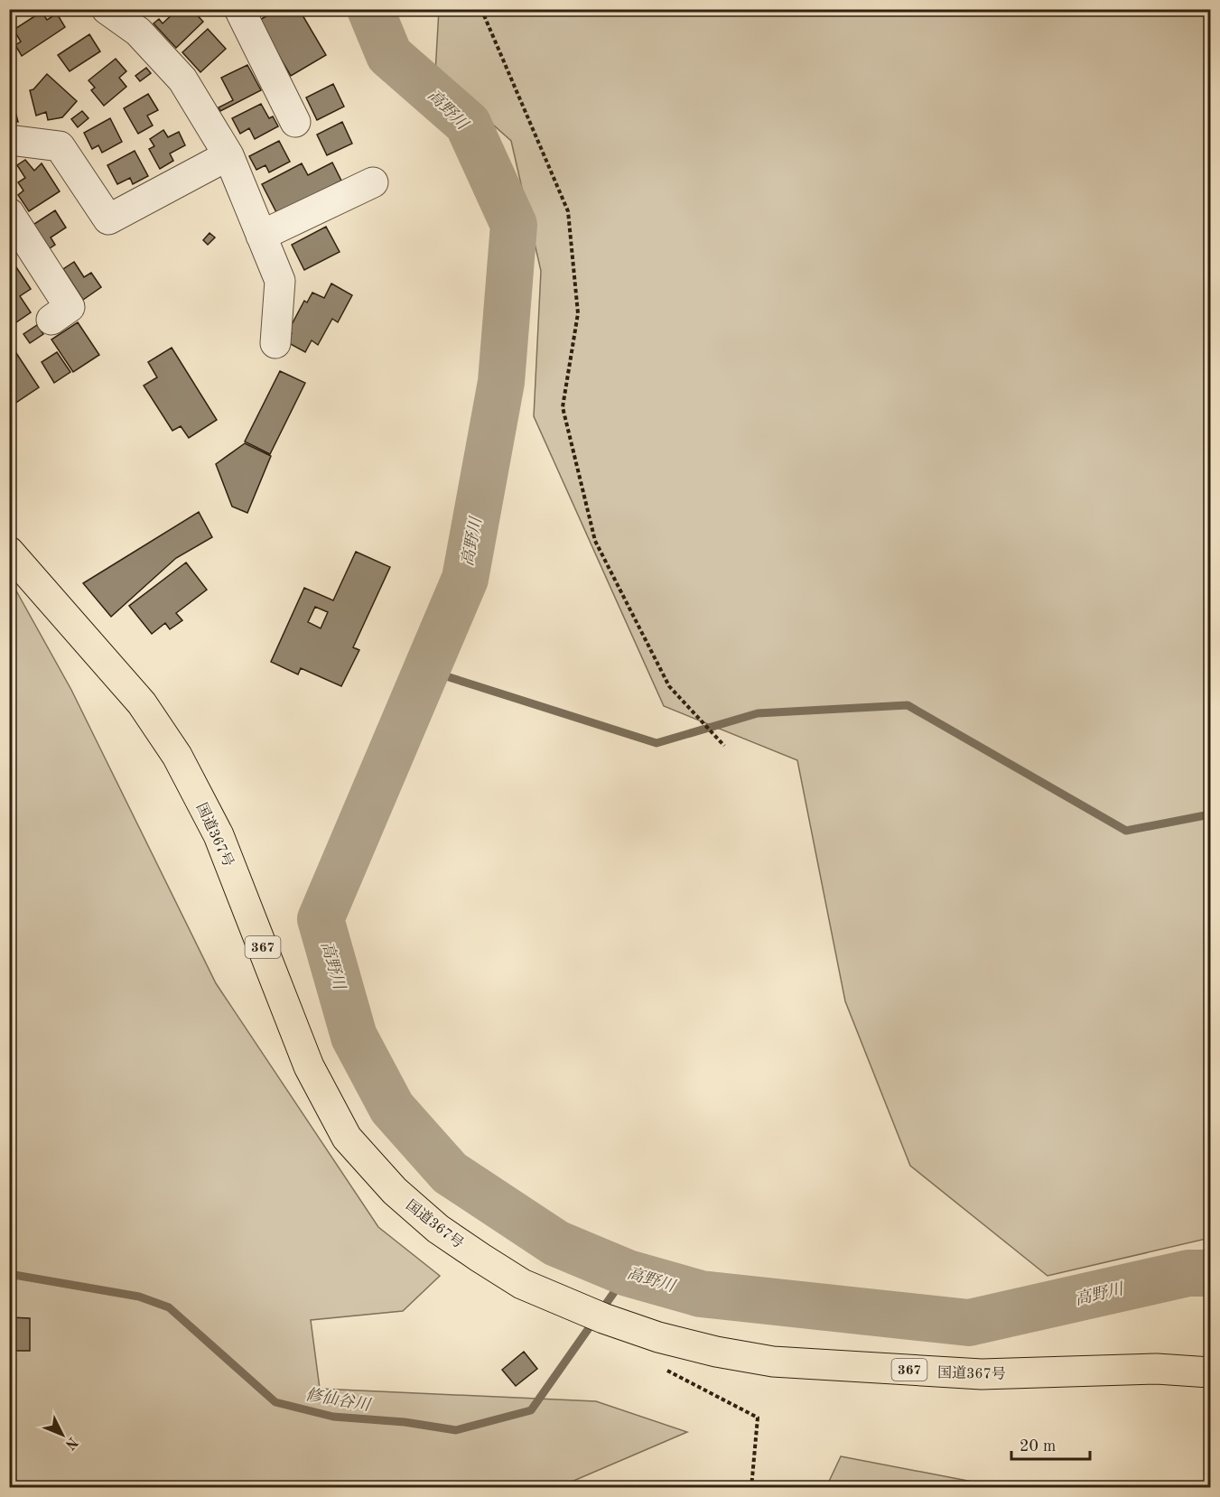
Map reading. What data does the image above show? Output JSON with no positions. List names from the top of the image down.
{
  "streets": {
    "highway": ["国道367号", "367"]
  },
  "water": ["高野川", "修仙谷川"],
  "scale_bar": "20 m",
  "north": "bottom right"
}
